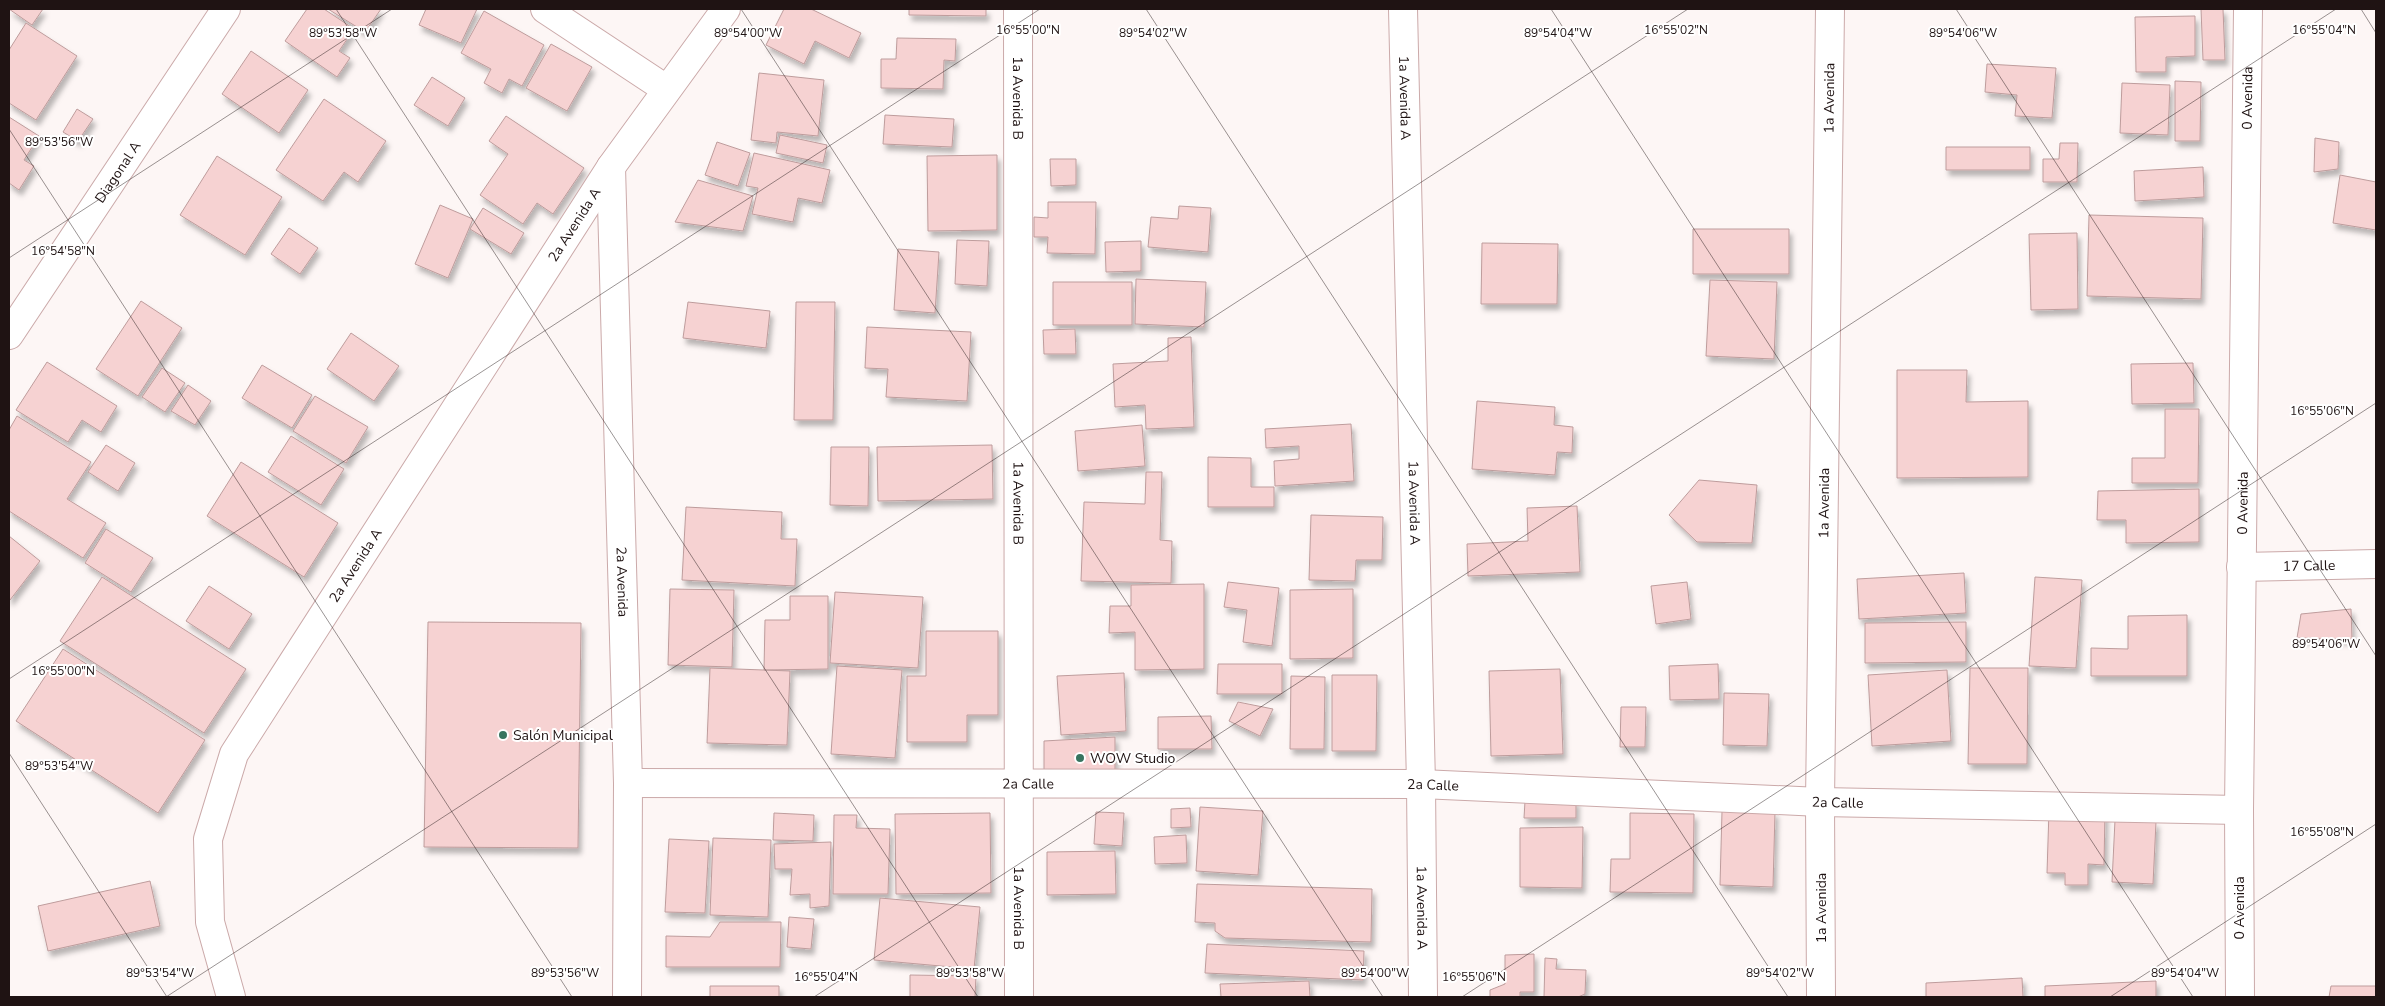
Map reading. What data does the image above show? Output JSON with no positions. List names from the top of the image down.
{
  "streets": {
    "street": [
      "1a Avenida B",
      "1a Avenida A",
      "1a Avenida",
      "0 Avenida",
      "Diagonal A",
      "2a Avenida A",
      "17 Calle",
      "2a Avenida",
      "2a Calle"
    ]
  },
  "crossings": [
    ["1a Avenida B", "2a Calle"],
    ["1a Avenida A", "2a Calle"],
    ["1a Avenida", "2a Calle"],
    ["0 Avenida", "17 Calle"],
    ["0 Avenida", "2a Calle"],
    ["2a Avenida A", "2a Avenida"],
    ["2a Avenida", "2a Calle"]
  ],
  "places": ["Salón Municipal", "WOW Studio"],
  "coordinates": [
    "16°55'00\"N",
    "16°55'02\"N",
    "16°55'04\"N",
    "89°53'58\"W",
    "89°54'02\"W",
    "89°54'04\"W",
    "89°54'06\"W",
    "89°54'00\"W",
    "89°53'56\"W",
    "16°54'58\"N",
    "16°55'06\"N",
    "89°53'54\"W",
    "16°55'08\"N"
  ]
}
